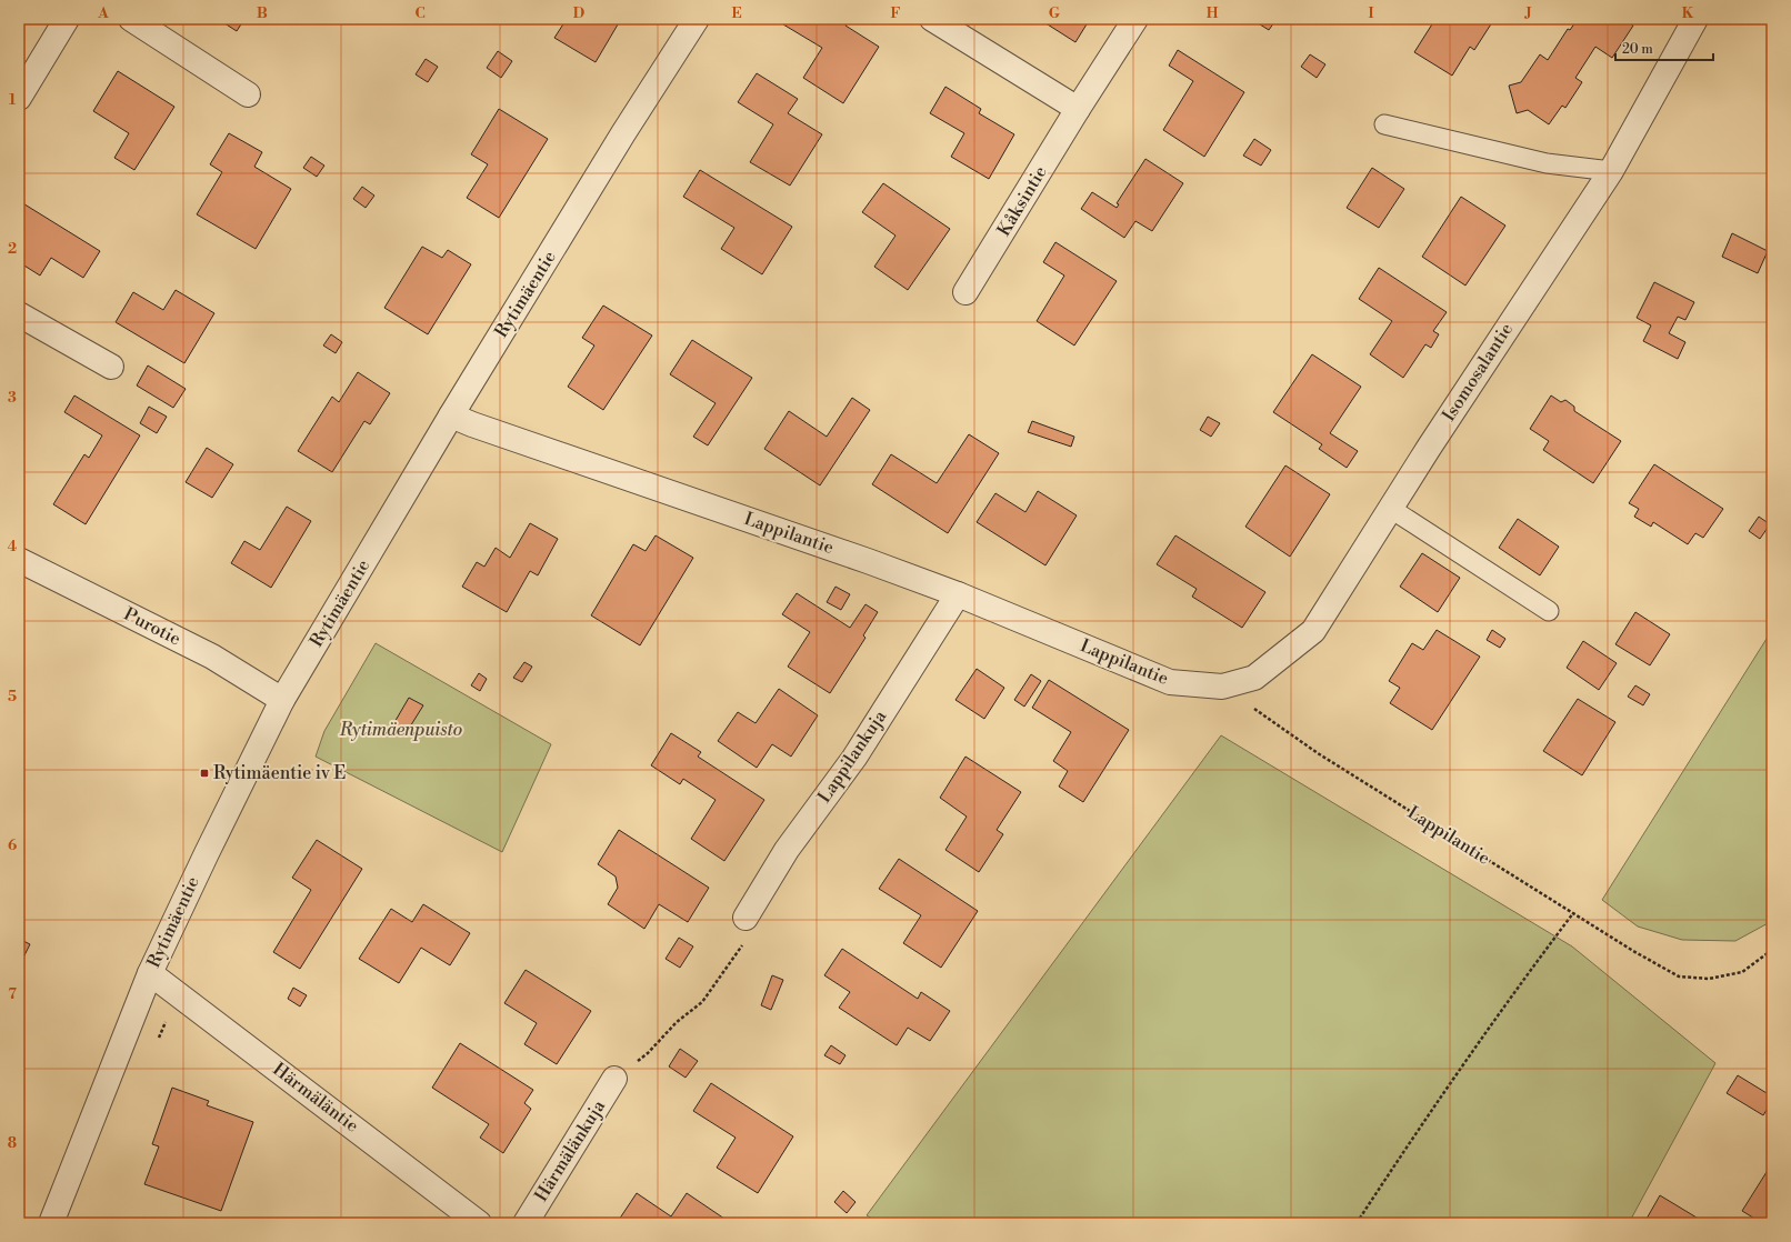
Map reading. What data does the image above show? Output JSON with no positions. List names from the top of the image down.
{
  "streets": {
    "street": [
      "Kåksintie",
      "Rytimäentie",
      "Isomosalantie",
      "Lappilantie",
      "Purotie",
      "Lappilankuja",
      "Härmäläntie",
      "Härmälänkuja"
    ]
  },
  "crossings": [
    ["Rytimäentie", "Lappilantie"],
    ["Rytimäentie", "Purotie"],
    ["Rytimäentie", "Härmäläntie"],
    ["Isomosalantie", "Lappilantie"],
    ["Lappilantie", "Lappilankuja"]
  ],
  "parks": ["Rytimäenpuisto"],
  "places": {
    "transit": ["Rytimäentie iv E"]
  },
  "scale_bar": "20 m",
  "grid": {
    "columns": [
      "A",
      "B",
      "C",
      "D",
      "E",
      "F",
      "G",
      "H",
      "I",
      "J",
      "K"
    ],
    "rows": [
      "1",
      "2",
      "3",
      "4",
      "5",
      "6",
      "7",
      "8"
    ]
  }
}
